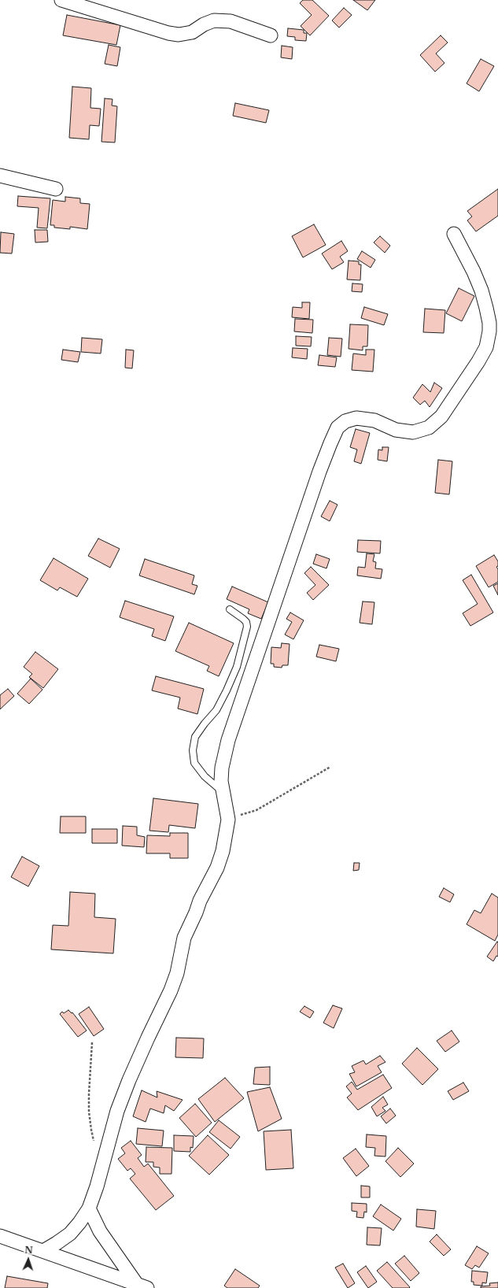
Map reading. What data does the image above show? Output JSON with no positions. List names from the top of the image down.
{
  "north": "top"
}
